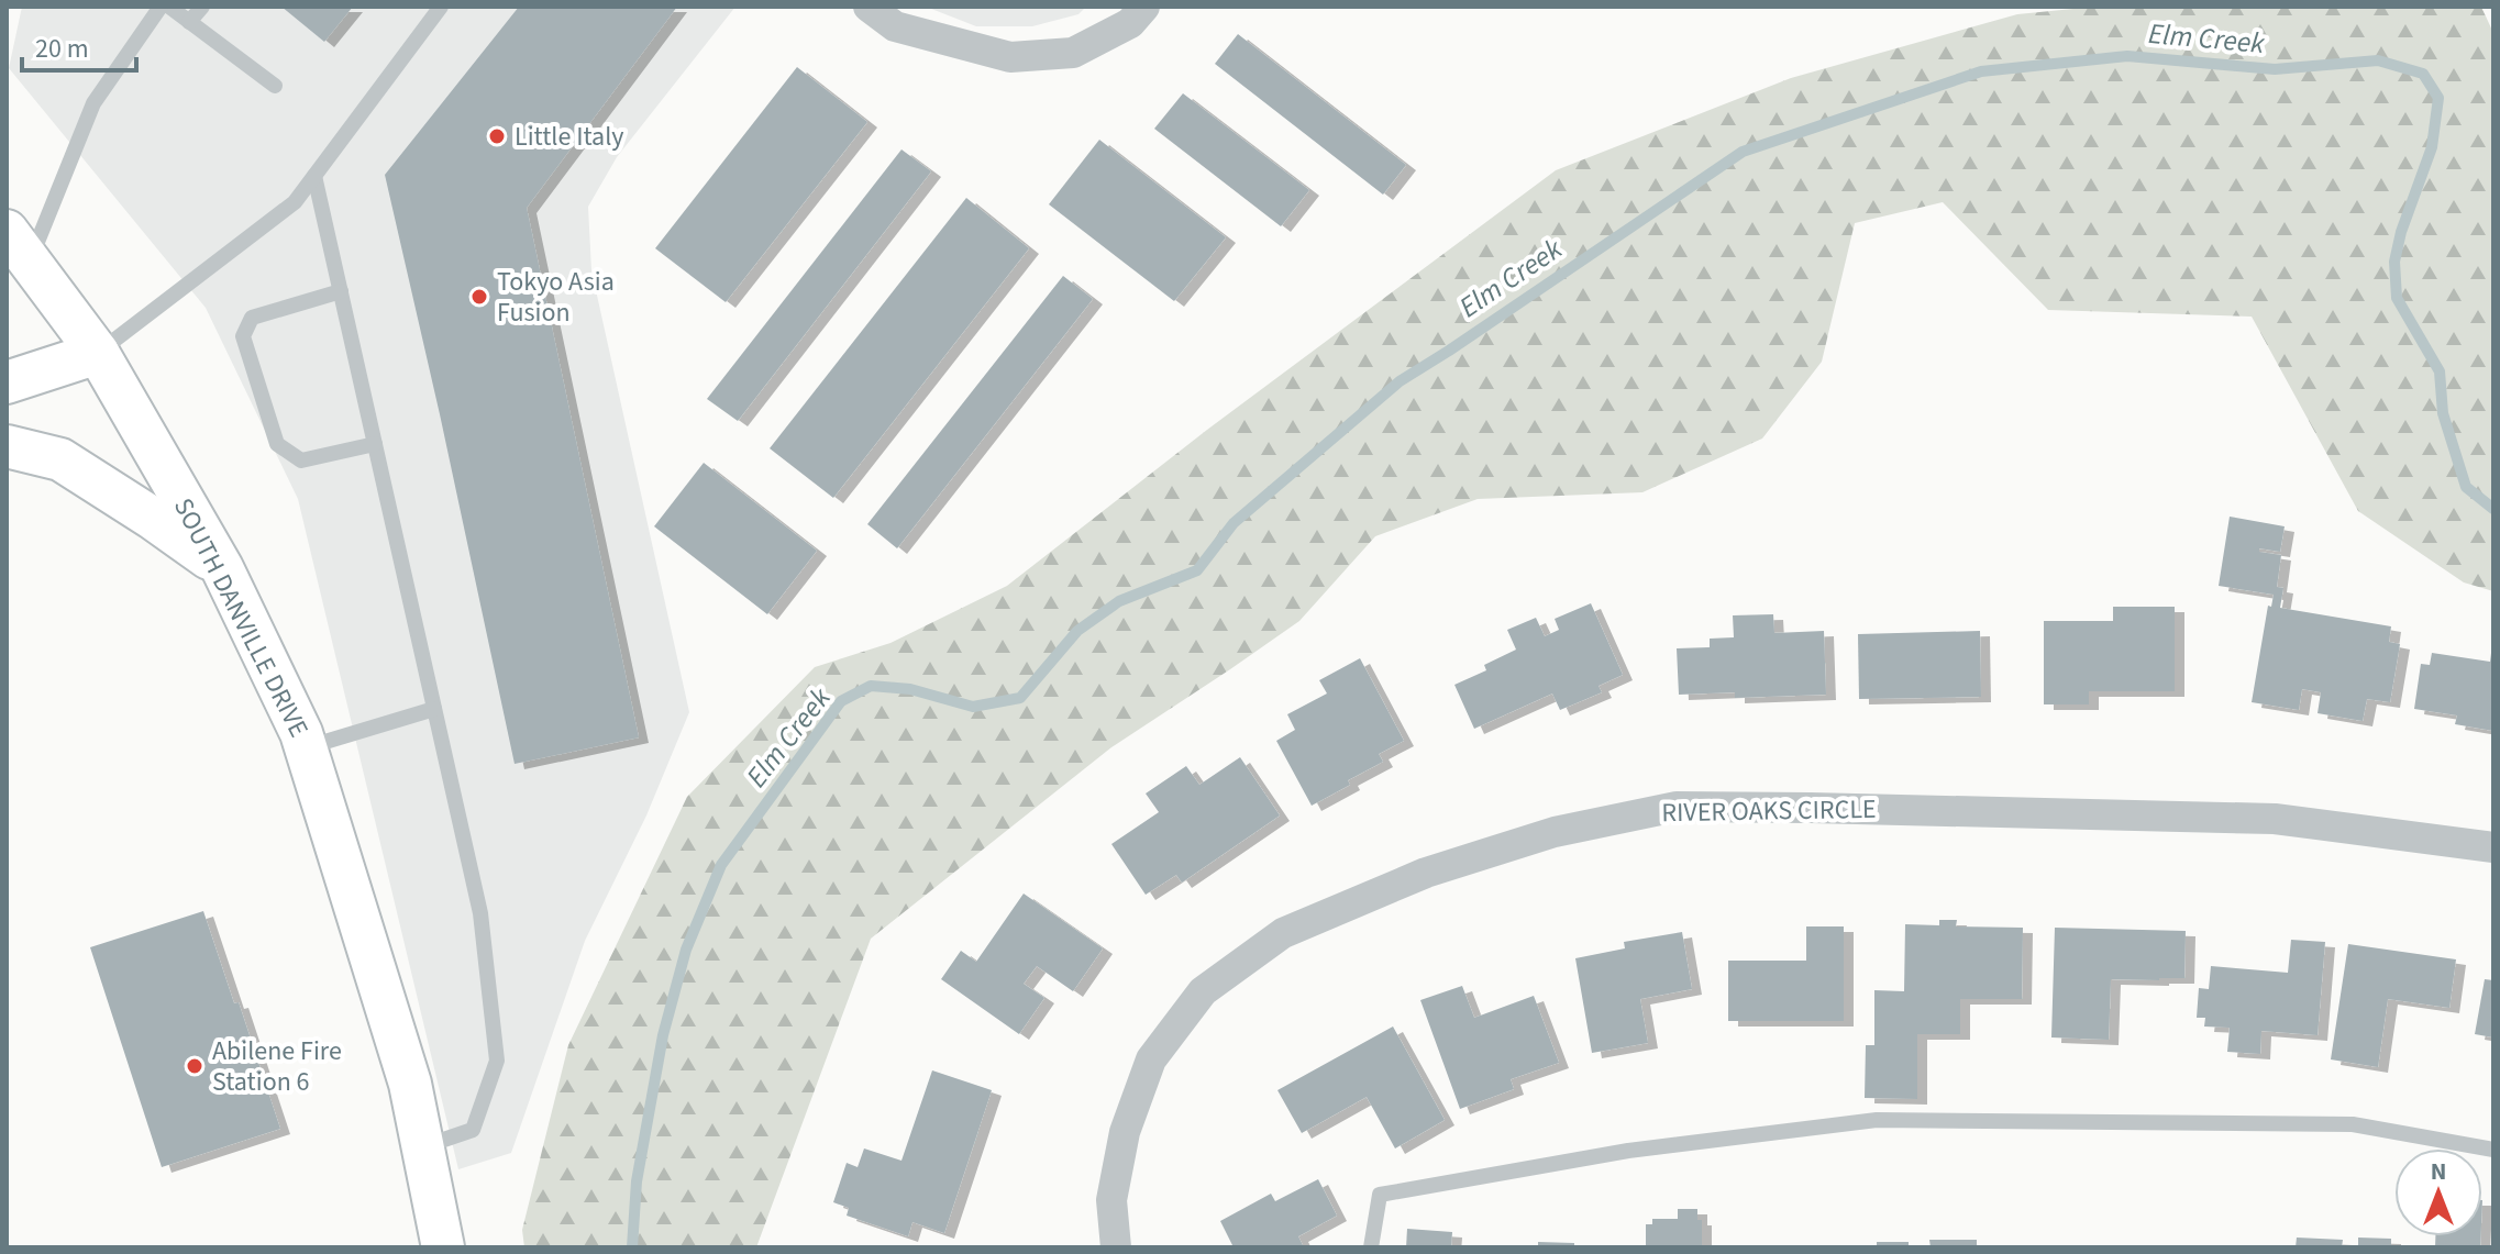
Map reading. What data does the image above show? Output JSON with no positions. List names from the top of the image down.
{
  "streets": {
    "main road": ["SOUTH DANVILLE DRIVE"],
    "street": ["RIVER OAKS CIRCLE"]
  },
  "water": ["Elm Creek"],
  "places": ["Little Italy", "Tokyo Asia Fusion", "Abilene Fire Station 6"],
  "scale_bar": "20 m",
  "north": "top"
}
